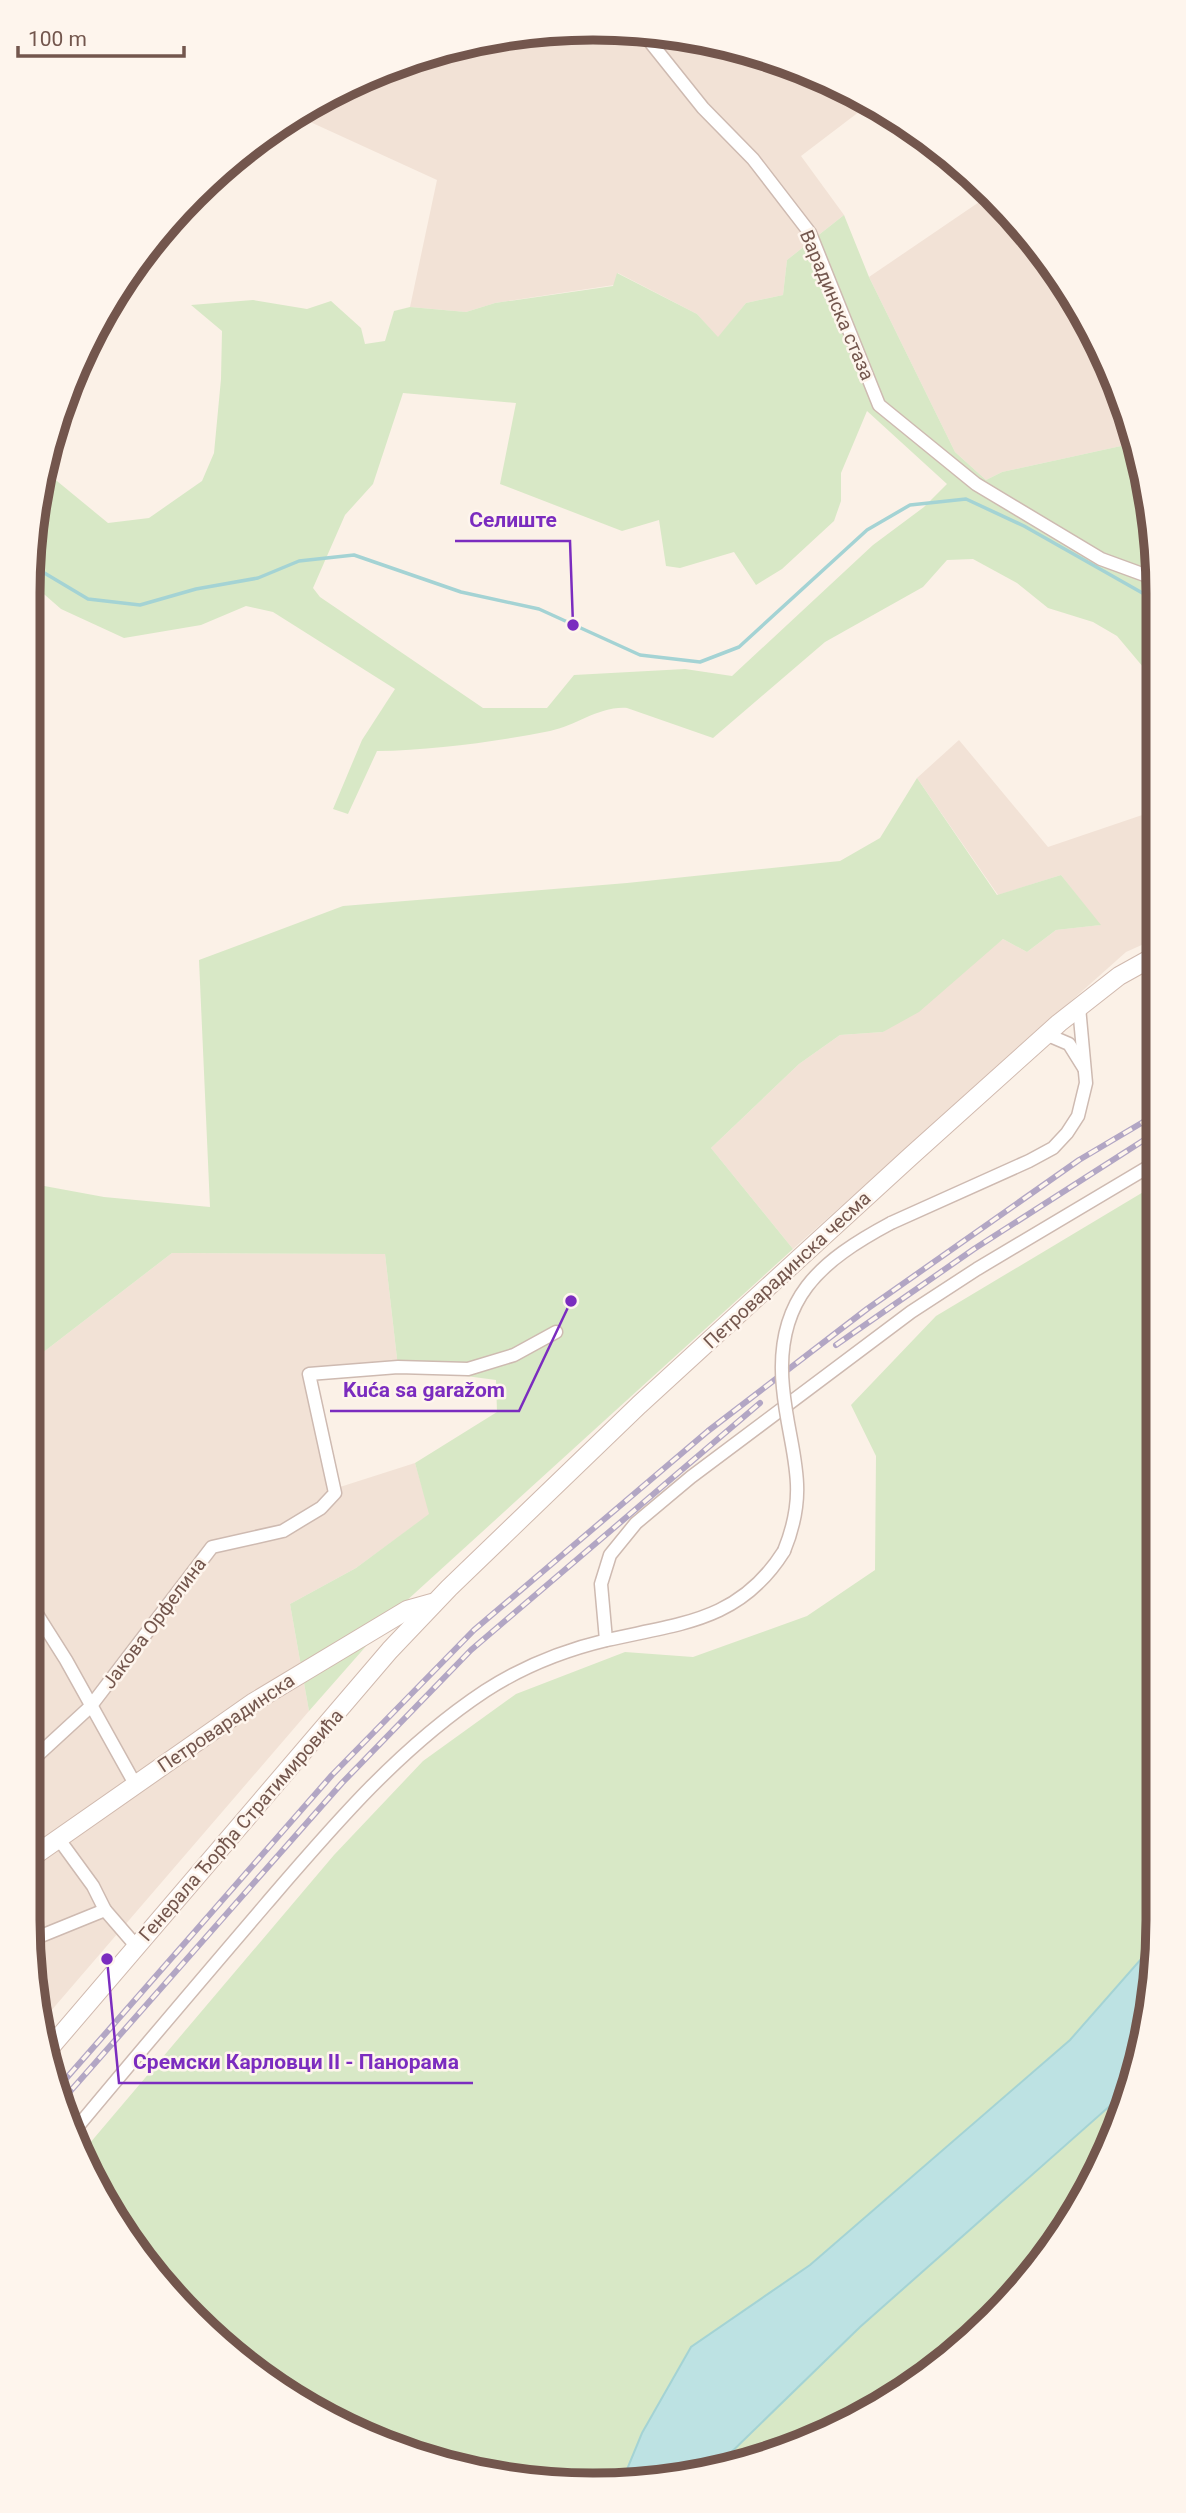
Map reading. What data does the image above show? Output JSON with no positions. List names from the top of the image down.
{
  "streets": {
    "main road": ["Петроварадинска чесма", "Петроварадинска", "Генерала Ђорђа Стратимировића"],
    "street": ["Варадинска стаза", "Јакова Орфелина"]
  },
  "crossings": [
    ["Петроварадинска чесма", "Петроварадинска"],
    ["Петроварадинска чесма", "Генерала Ђорђа Стратимировића"],
    ["Петроварадинска", "Генерала Ђорђа Стратимировића"]
  ],
  "places": ["Селиште", "Kuća sa garažom", "Сремски Карловци II - Панорама"],
  "scale_bar": "100 m"
}
